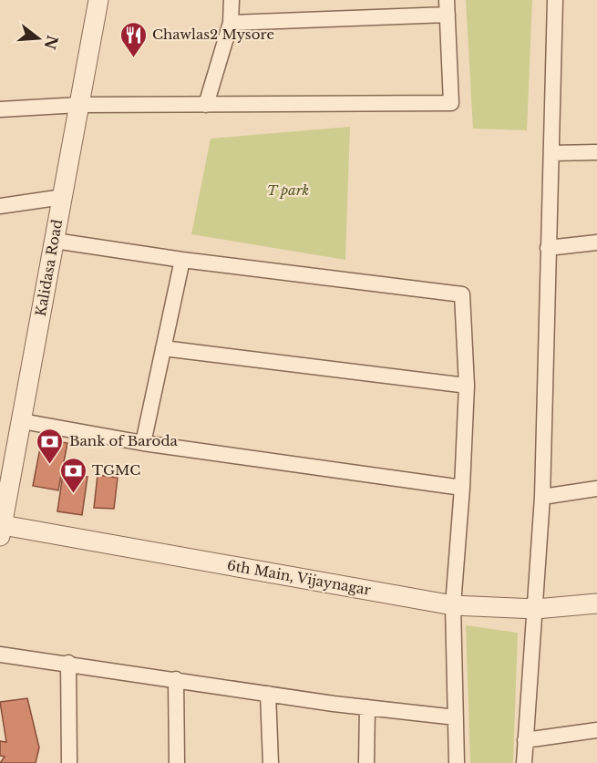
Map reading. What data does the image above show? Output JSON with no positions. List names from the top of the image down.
{
  "streets": {
    "street": ["Kalidasa Road", "6th Main, Vijaynagar"]
  },
  "crossings": [
    ["Kalidasa Road", "6th Main, Vijaynagar"]
  ],
  "parks": ["T park"],
  "places": {
    "restaurant": ["Chawlas2 Mysore"],
    "bank": ["Bank of Baroda", "TGMC"]
  },
  "north": "right"
}
